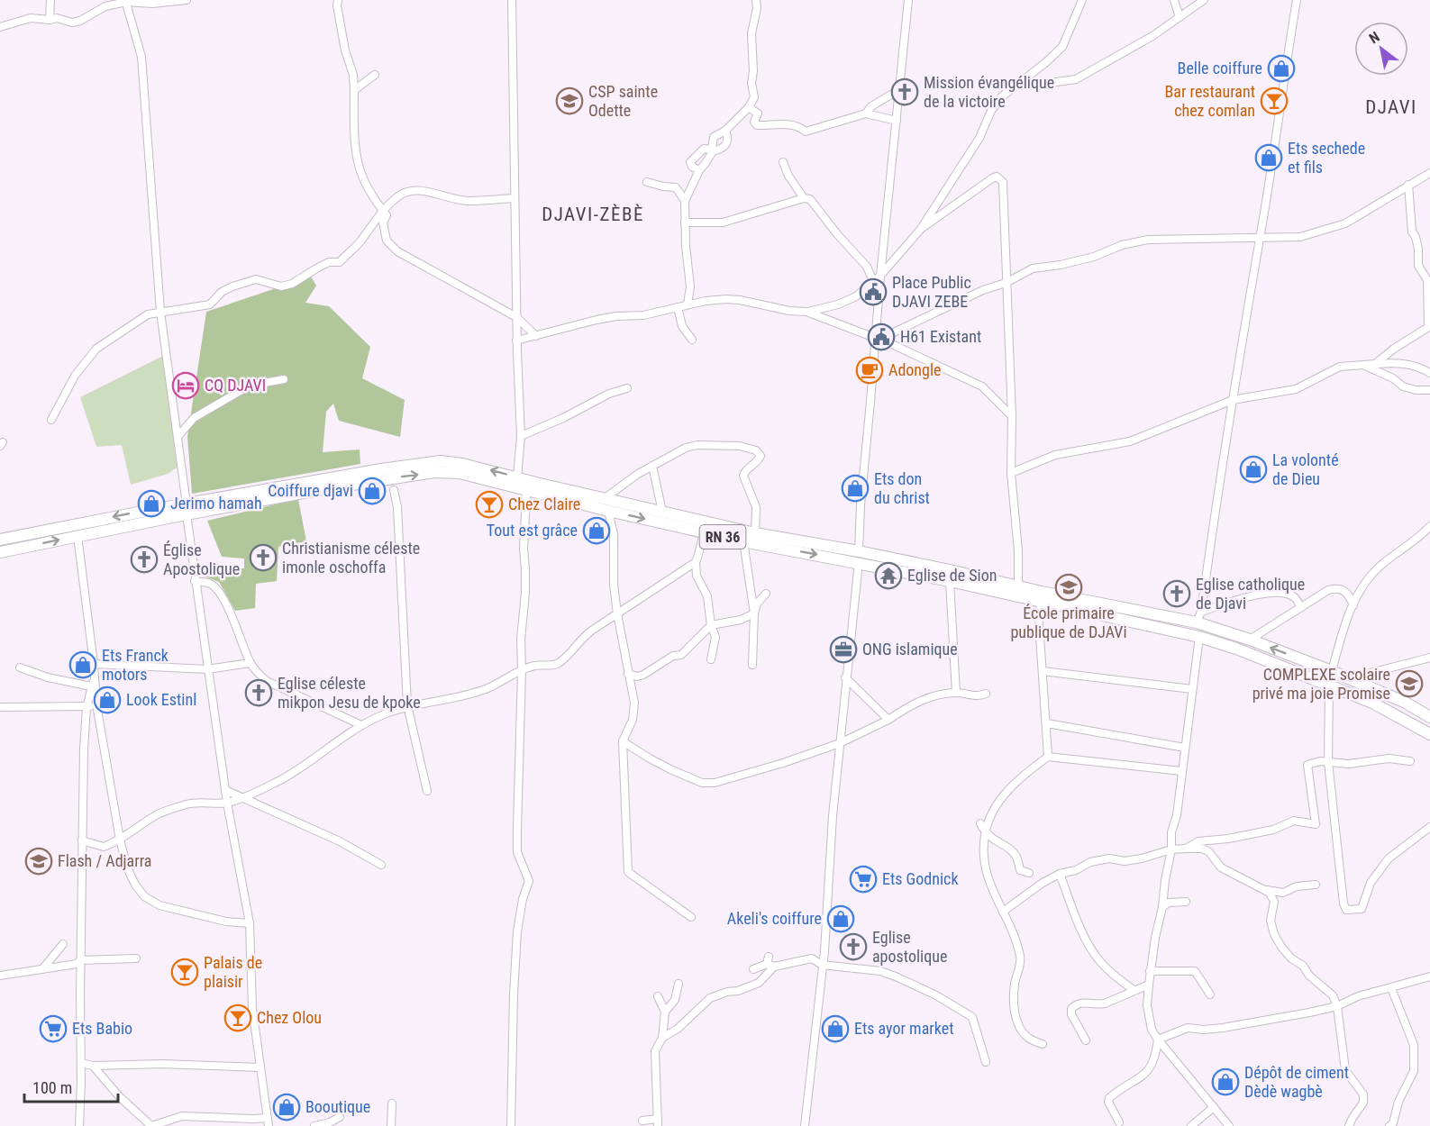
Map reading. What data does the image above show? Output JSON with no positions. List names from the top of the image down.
{
  "streets": {
    "main road": ["RN 36"]
  },
  "districts": ["DJAVI", "DJAVI-ZÈBÈ"],
  "places": {
    "shop": [
      "Belle coiffure",
      "Ets sechede et fils",
      "La volonté de Dieu",
      "Ets don du christ",
      "Coiffure djavi",
      "Jerimo hamah",
      "Tout est grâce",
      "Ets Franck motors",
      "Look Estinl",
      "Akeli's coiffure",
      "Ets ayor market",
      "Dépôt de ciment Dèdè wagbè",
      "Booutique"
    ],
    "church": [
      "Mission évangélique de la victoire",
      "Christianisme céleste imonle oschoffa",
      "Église Apostolique",
      "Eglise catholique de Djavi",
      "Eglise céleste mikpon Jesu de kpoke",
      "Eglise apostolique"
    ],
    "school or university": [
      "CSP sainte Odette",
      "École primaire publique de DJAVi",
      "COMPLEXE scolaire privé ma joie Promise",
      "Flash / Adjarra"
    ],
    "bar": [
      "Bar restaurant chez comlan",
      "Chez Claire",
      "Palais de plaisir",
      "Chez Olou"
    ],
    "public building": ["Place Public DJAVI ZEBE", "H61 Existant"],
    "cafe": ["Adongle"],
    "hotel": ["CQ DJAVI"],
    "temple": ["Eglise de Sion"],
    "office": ["ONG islamique"],
    "supermarket": ["Ets Godnick", "Ets Babio"]
  },
  "scale_bar": "100 m",
  "north": "top left"
}
